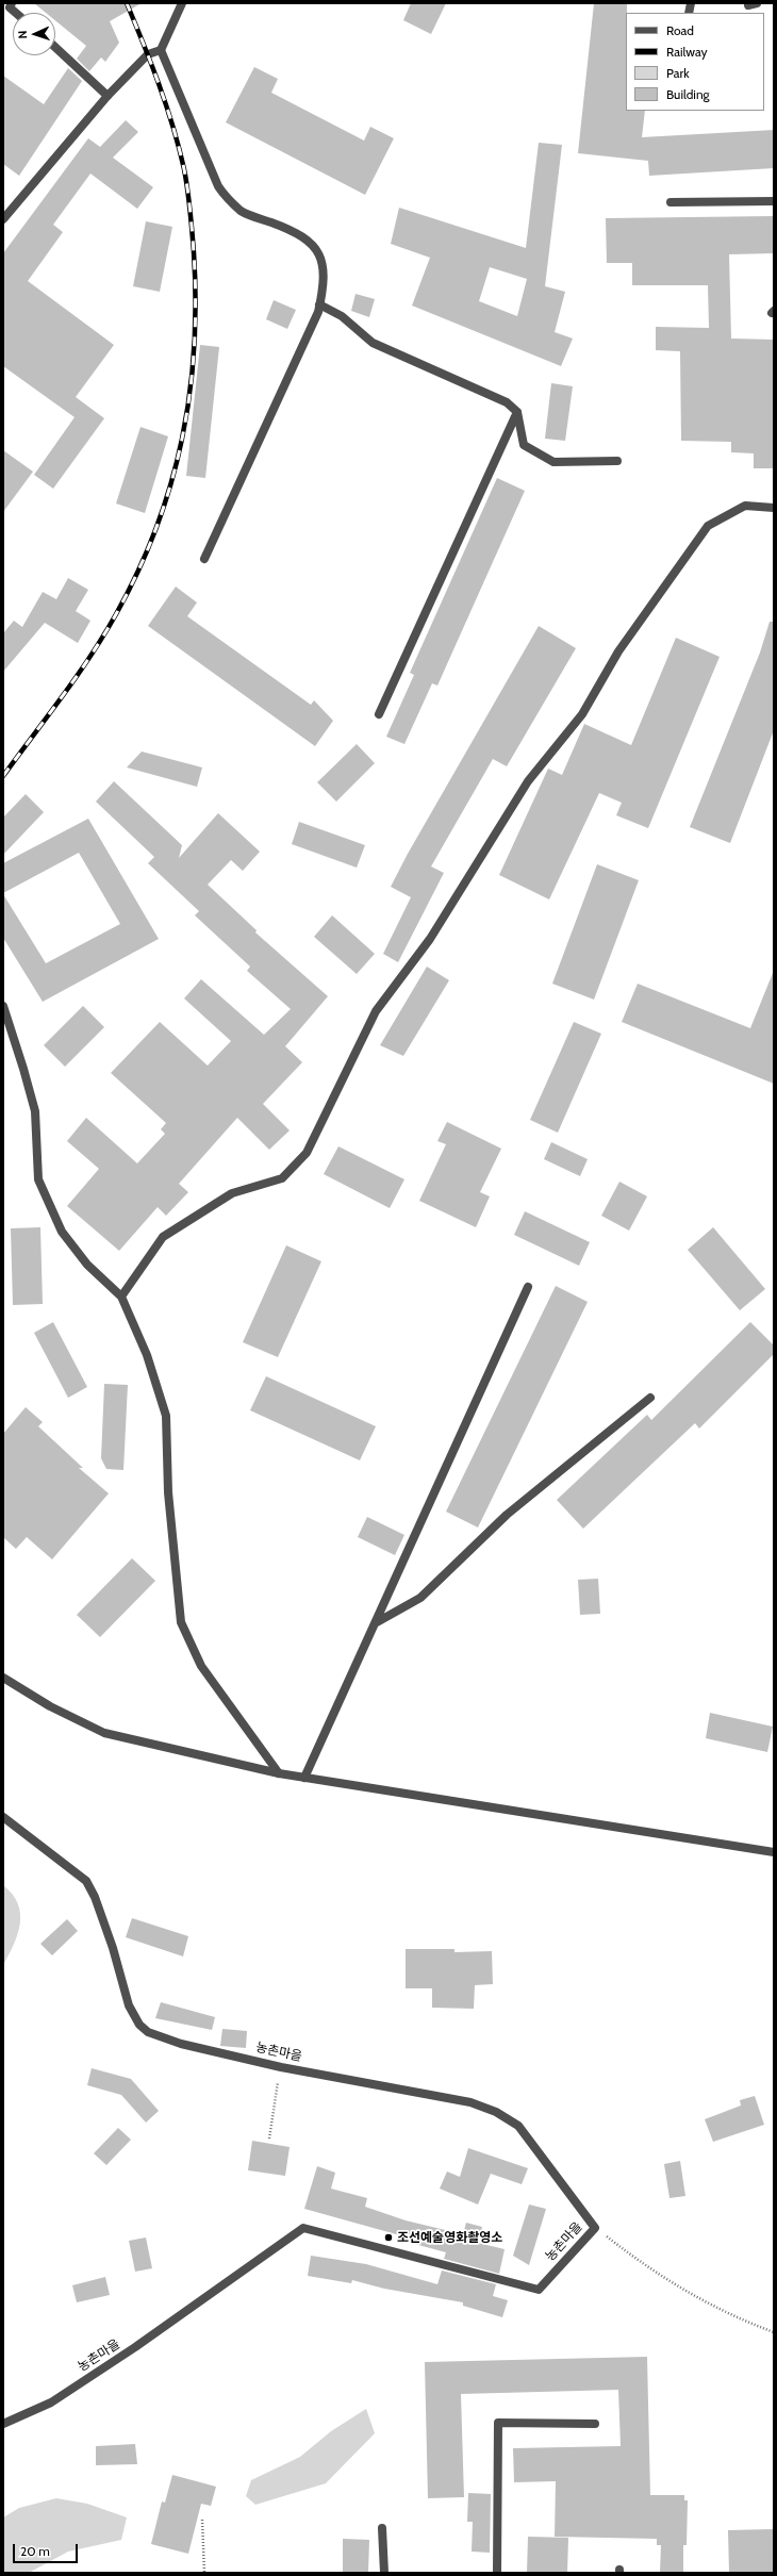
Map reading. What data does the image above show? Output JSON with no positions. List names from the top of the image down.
{
  "streets": {
    "street": ["농촌마을"]
  },
  "places": ["조선예술영화촬영소"],
  "legend": [
    "Road",
    "Railway",
    "Park",
    "Building"
  ],
  "scale_bar": "20 m",
  "north": "left"
}
